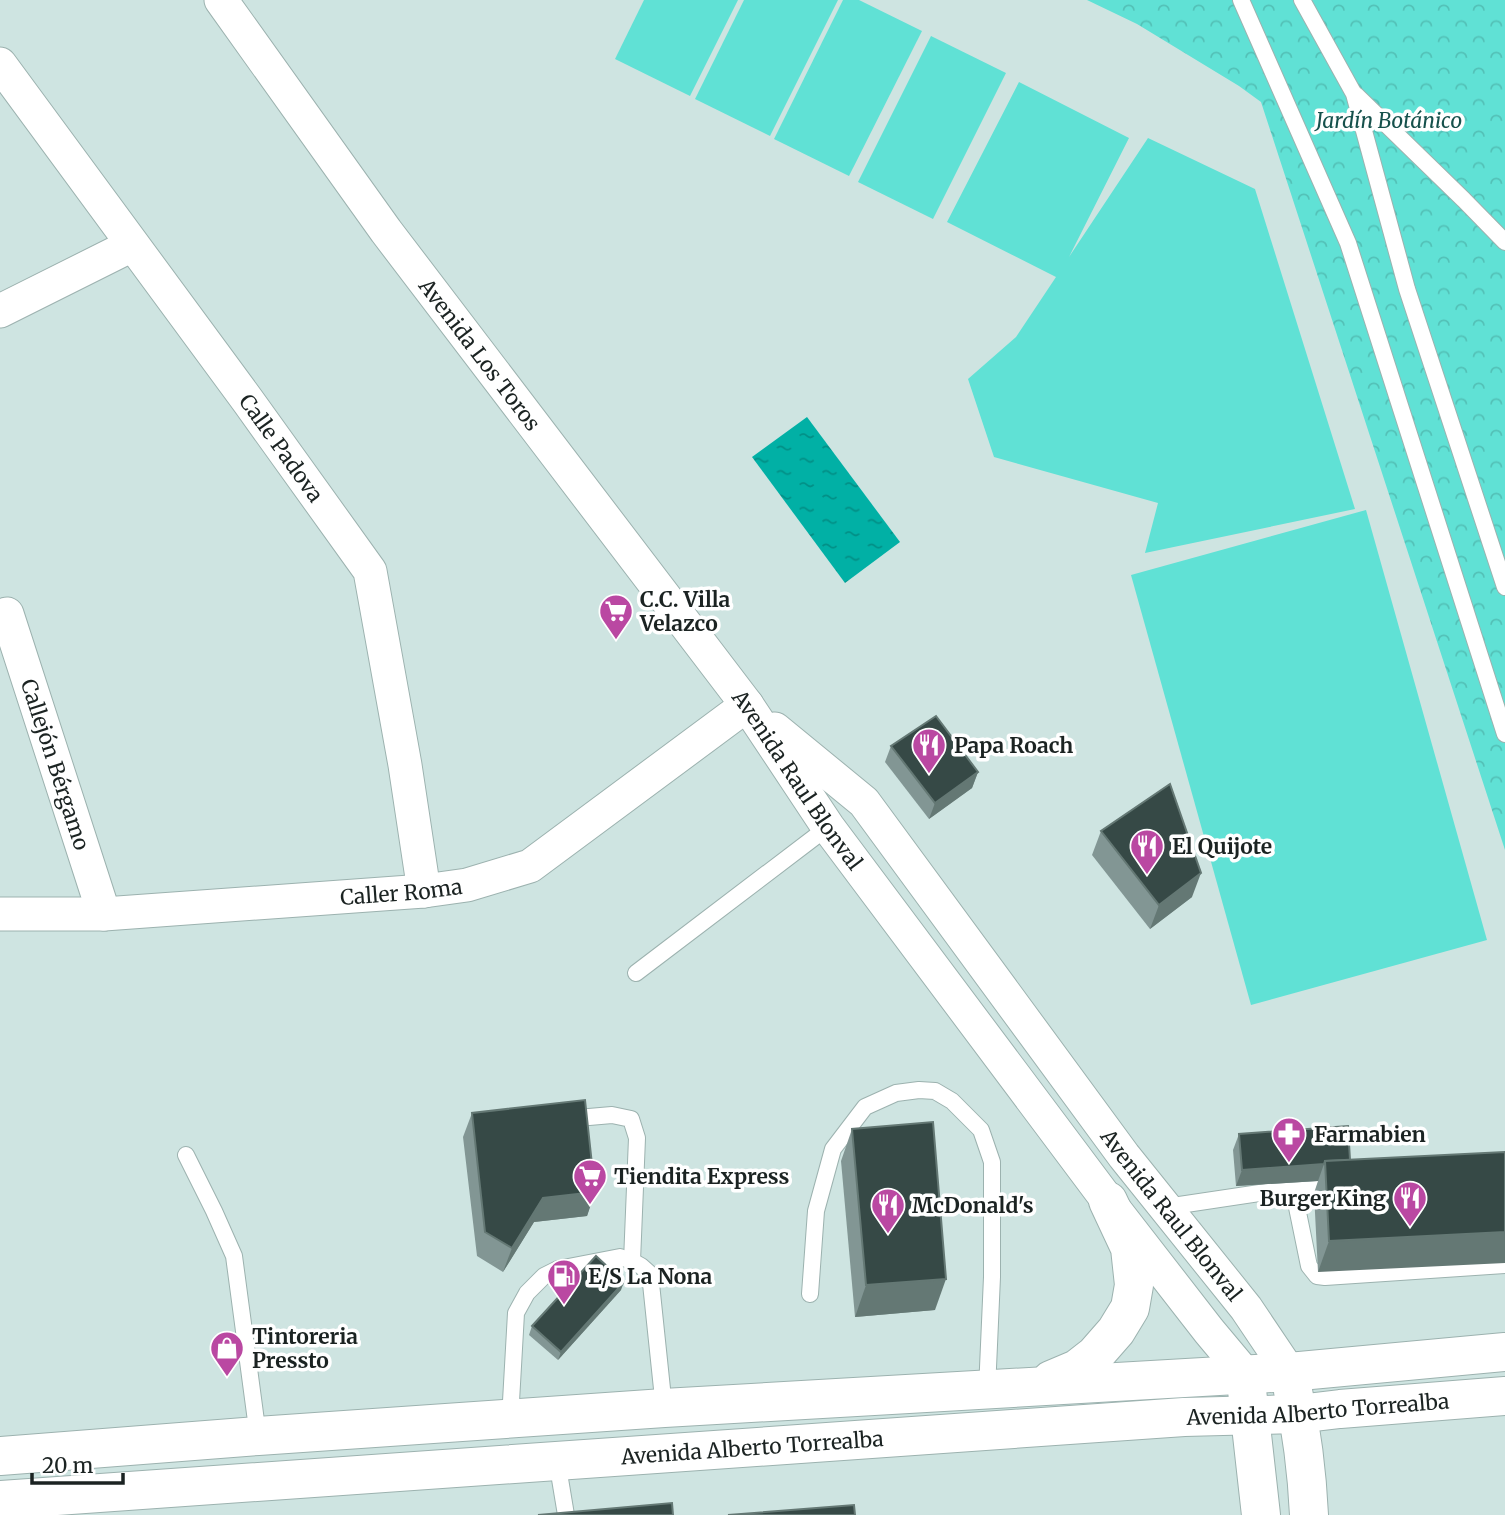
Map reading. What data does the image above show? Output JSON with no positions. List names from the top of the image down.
{
  "streets": {
    "main road": ["Avenida Raul Blonval", "Avenida Alberto Torrealba"],
    "street": [
      "Avenida Los Toros",
      "Calle Padova",
      "Callejón Bérgamo",
      "Caller Roma"
    ]
  },
  "crossings": [
    ["Avenida Los Toros", "Avenida Raul Blonval"],
    ["Avenida Los Toros", "Caller Roma"],
    ["Calle Padova", "Caller Roma"],
    ["Callejón Bérgamo", "Caller Roma"],
    ["Avenida Raul Blonval", "Caller Roma"],
    ["Avenida Raul Blonval", "Avenida Alberto Torrealba"]
  ],
  "parks": ["Jardín Botánico"],
  "places": {
    "supermarket": ["C.C. Villa Velazco", "Tiendita Express"],
    "restaurant": [
      "Papa Roach",
      "El Quijote",
      "Burger King",
      "McDonald's"
    ],
    "pharmacy": ["Farmabien"],
    "fuel station": ["E/S La Nona"],
    "shop": ["Tintoreria Pressto"]
  },
  "scale_bar": "20 m"
}
